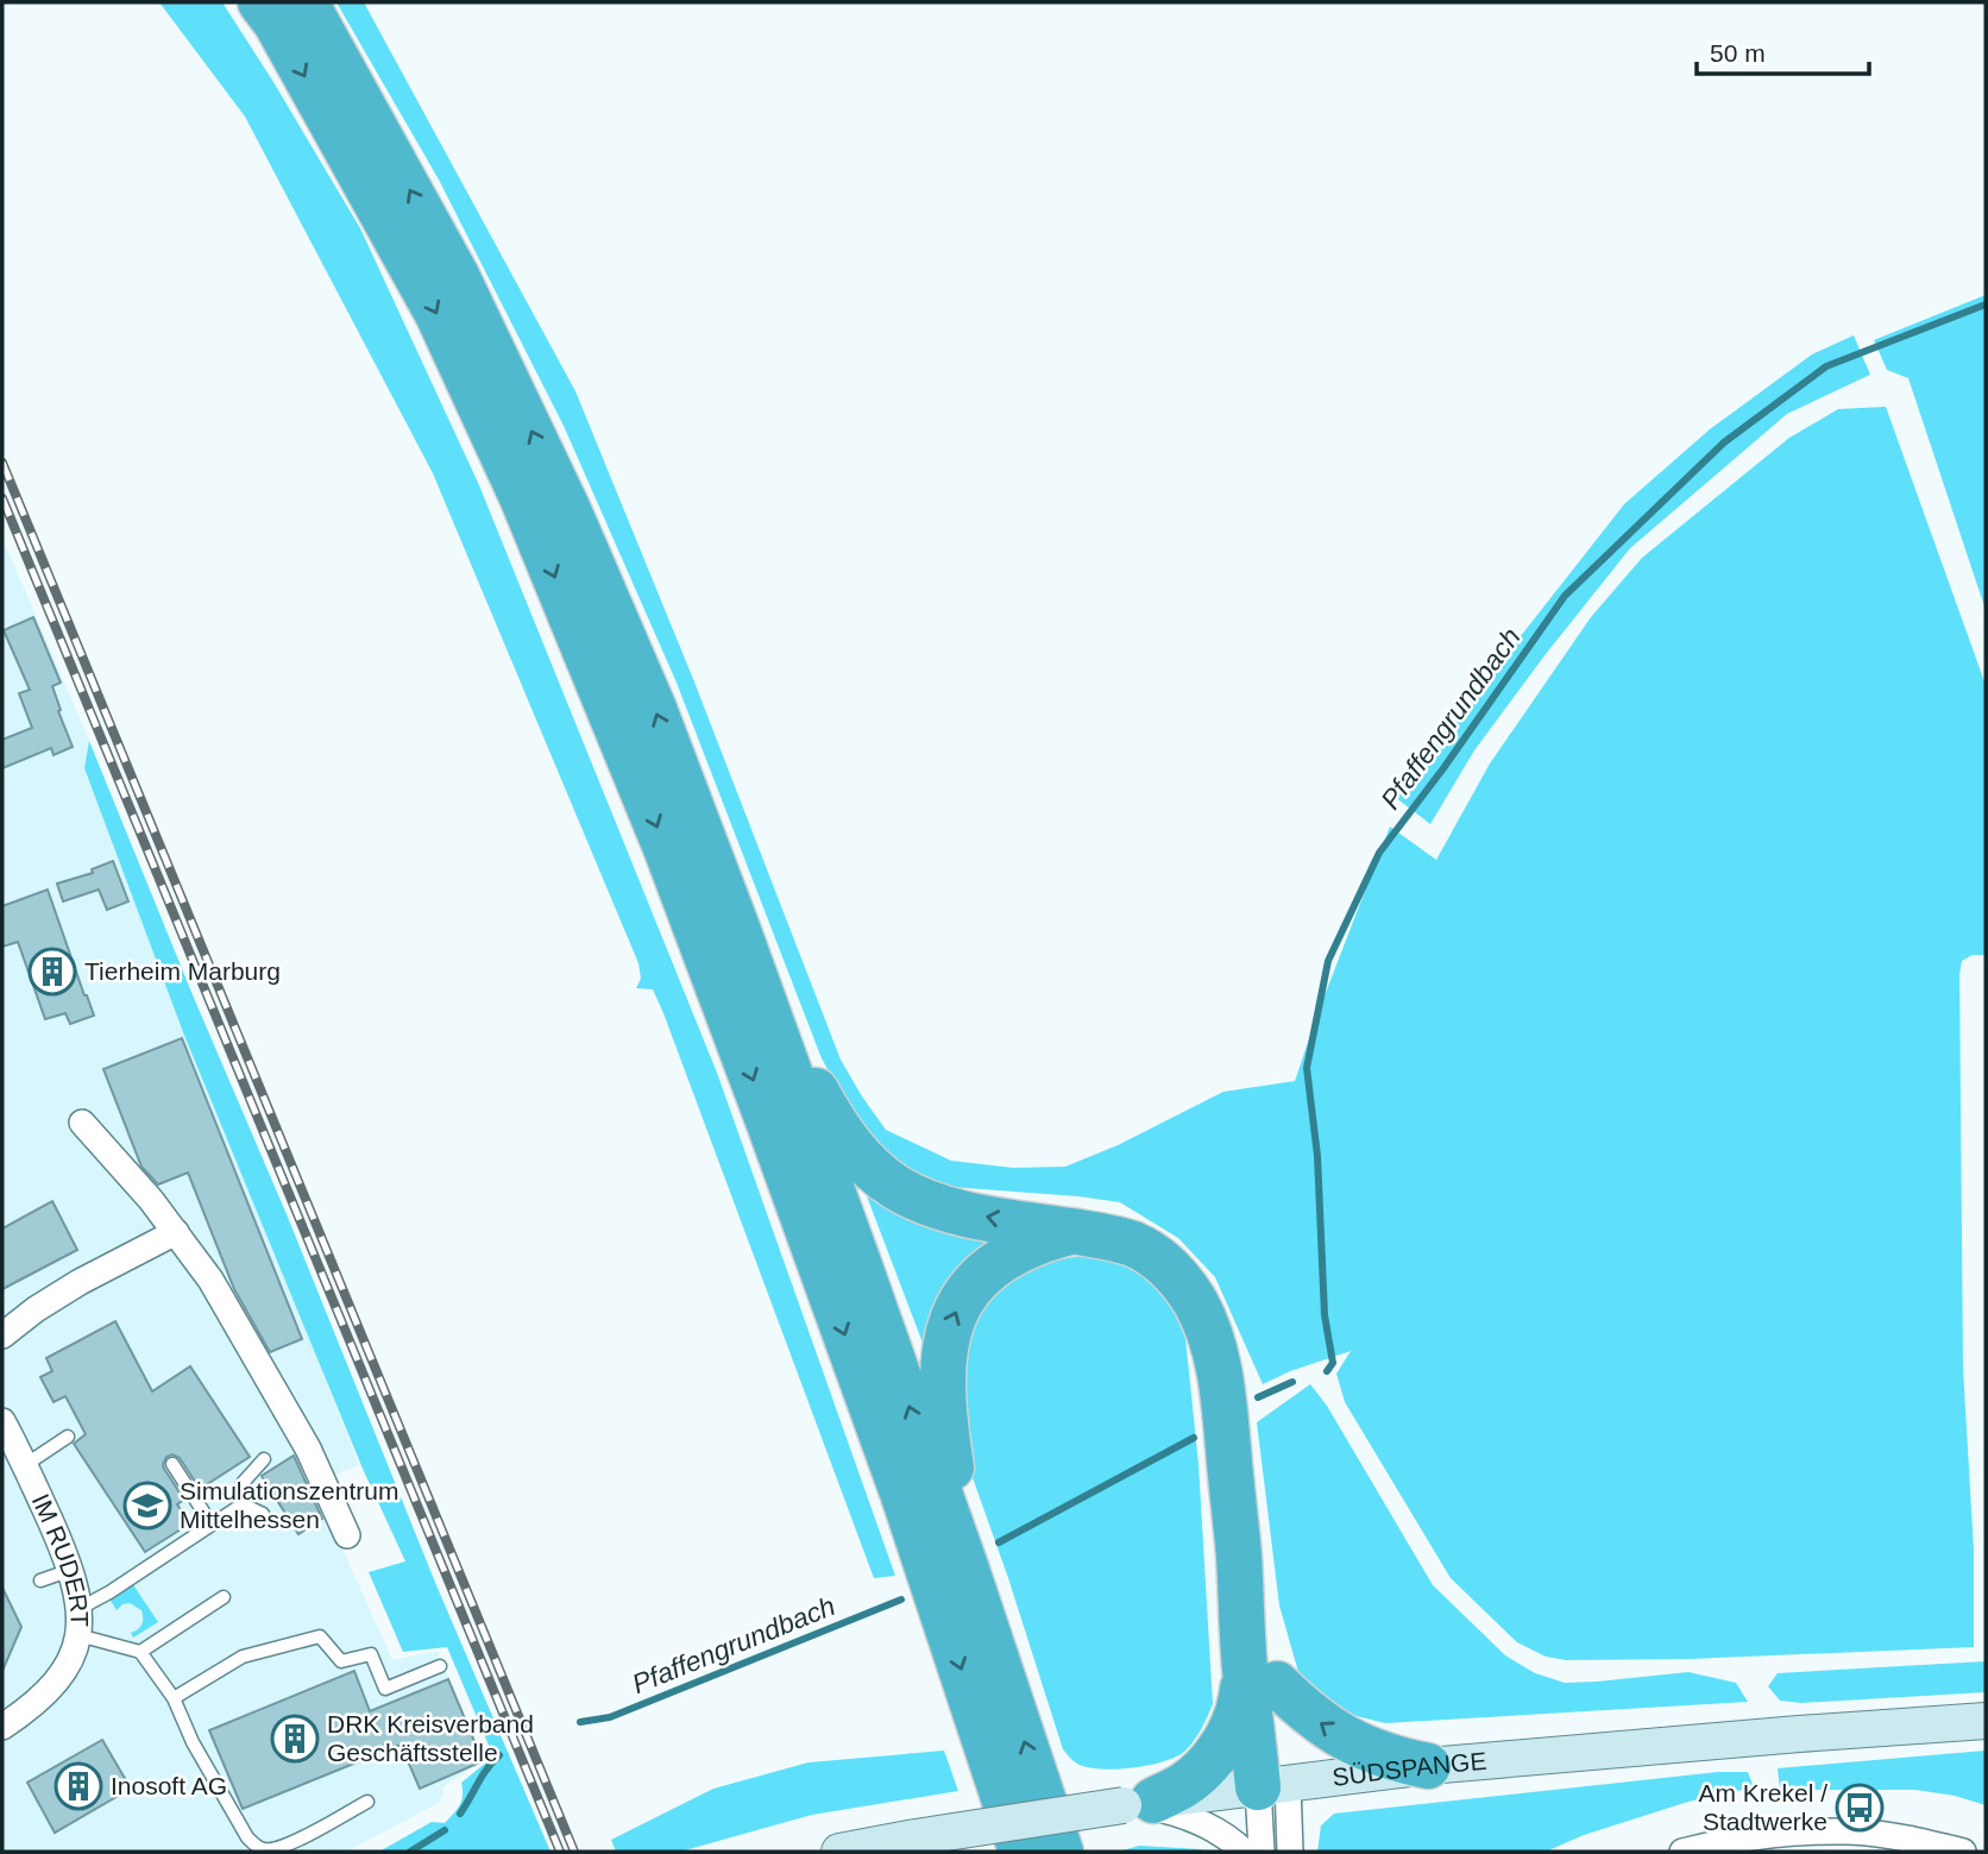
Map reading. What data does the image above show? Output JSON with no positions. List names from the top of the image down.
{
  "streets": {
    "main road": ["SÜDSPANGE"],
    "street": ["IM RUDERT"]
  },
  "water": ["Pfaffengrundbach"],
  "places": {
    "building": ["Tierheim Marburg", "DRK Kreisverband Geschäftsstelle", "Inosoft AG"],
    "school or university": ["Simulationszentrum Mittelhessen"],
    "bus stop": ["Am Krekel / Stadtwerke"]
  },
  "scale_bar": "50 m"
}
